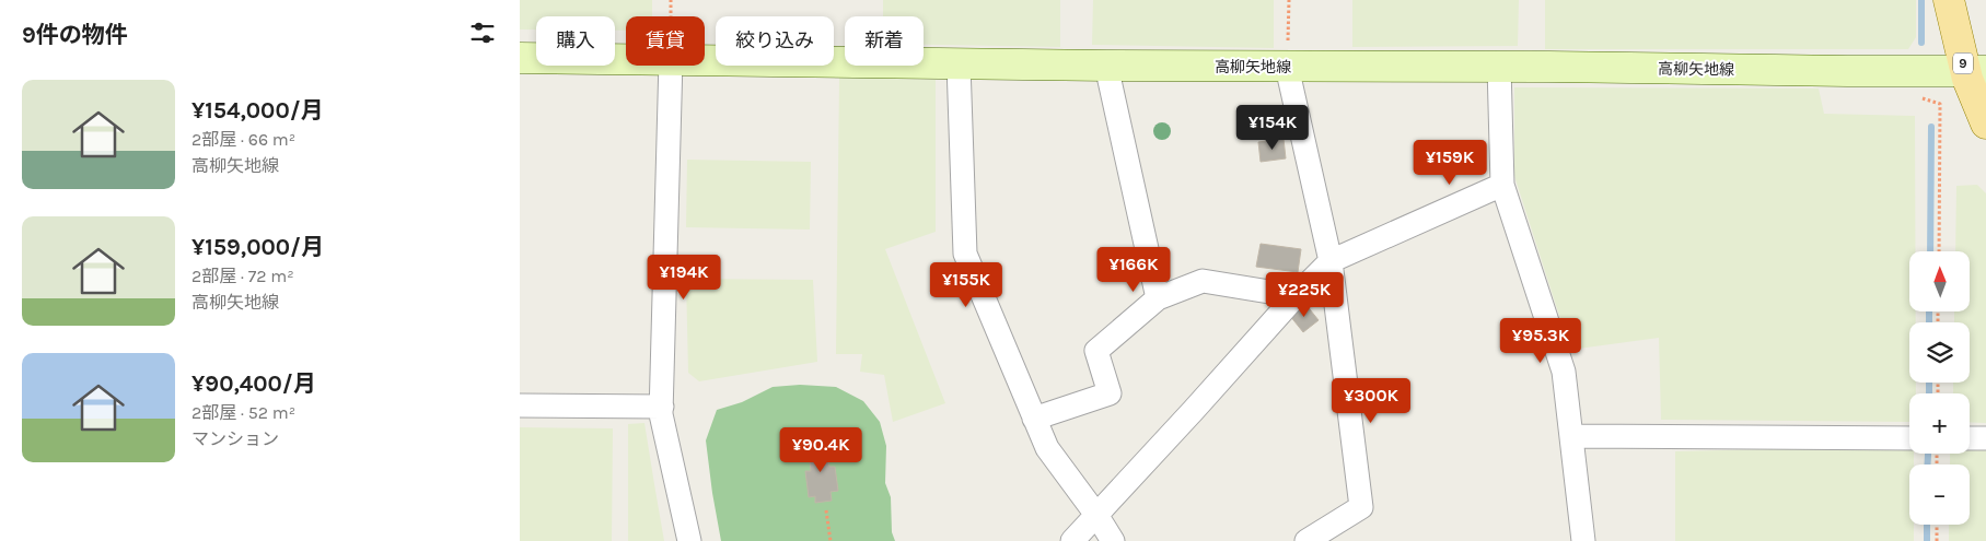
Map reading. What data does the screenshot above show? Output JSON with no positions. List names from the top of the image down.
{
  "streets": {
    "main road": ["9", "高柳矢地線"]
  },
  "crossings": [
    ["9", "高柳矢地線"]
  ],
  "north": "top",
  "page": {
    "heading": "9件の物件",
    "chip": [
      "購入",
      "賃貸",
      "絞り込み",
      "新着"
    ],
    "list": [
      {
        "name": "¥154,000/月",
        "note": "2部屋 · 66 m² · 高柳矢地線"
      },
      {
        "name": "¥159,000/月",
        "note": "2部屋 · 72 m² · 高柳矢地線"
      },
      {
        "name": "¥90,400/月",
        "note": "2部屋 · 52 m² · マンション"
      }
    ],
    "price": [
      "¥154K",
      "¥159K",
      "¥166K",
      "¥194K",
      "¥155K",
      "¥225K",
      "¥95.3K",
      "¥300K",
      "¥90.4K"
    ],
    "map_buttons": ["+", "−"]
  }
}
